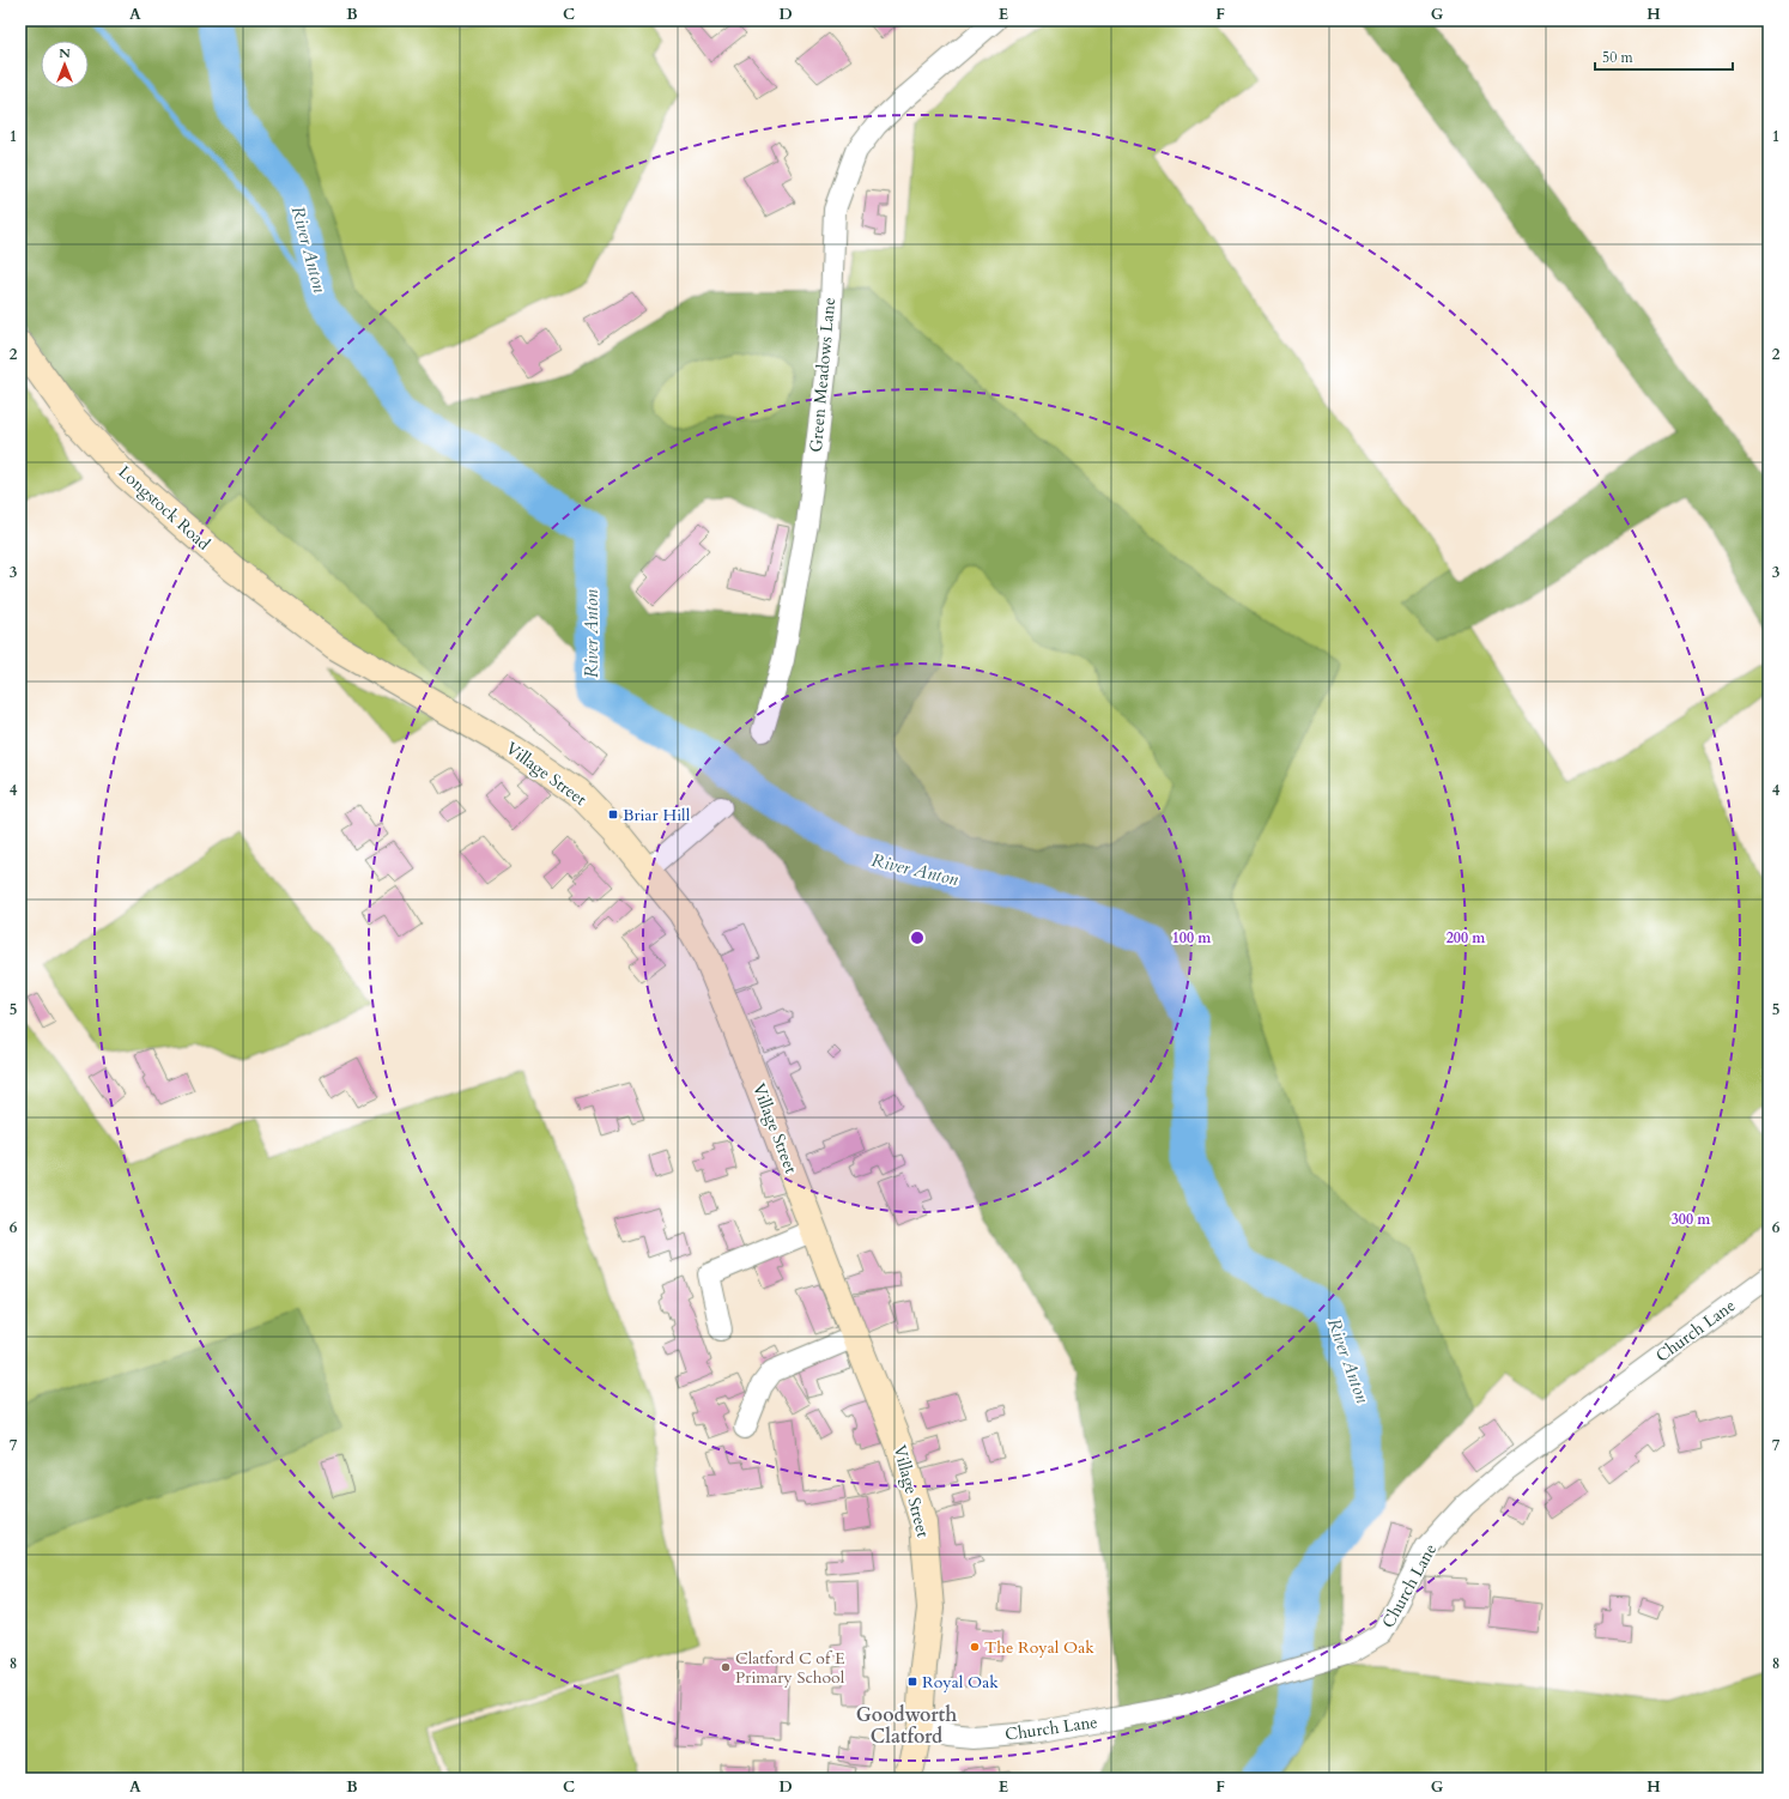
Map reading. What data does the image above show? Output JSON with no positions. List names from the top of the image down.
{
  "streets": {
    "street": [
      "Green Meadows Lane",
      "Longstock Road",
      "Village Street",
      "Church Lane"
    ]
  },
  "crossings": [
    ["Longstock Road", "Village Street"],
    ["Village Street", "Church Lane"]
  ],
  "districts": ["Goodworth Clatford"],
  "water": ["River Anton"],
  "places": {
    "transit": ["Briar Hill", "Royal Oak"],
    "other": ["The Royal Oak", "Clatford C of E Primary School"]
  },
  "scale_bar": "50 m",
  "north": "top",
  "grid": {
    "columns": [
      "A",
      "B",
      "C",
      "D",
      "E",
      "F",
      "G",
      "H"
    ],
    "rows": [
      "1",
      "2",
      "3",
      "4",
      "5",
      "6",
      "7",
      "8"
    ]
  },
  "rings": ["100 m", "200 m", "300 m"]
}
